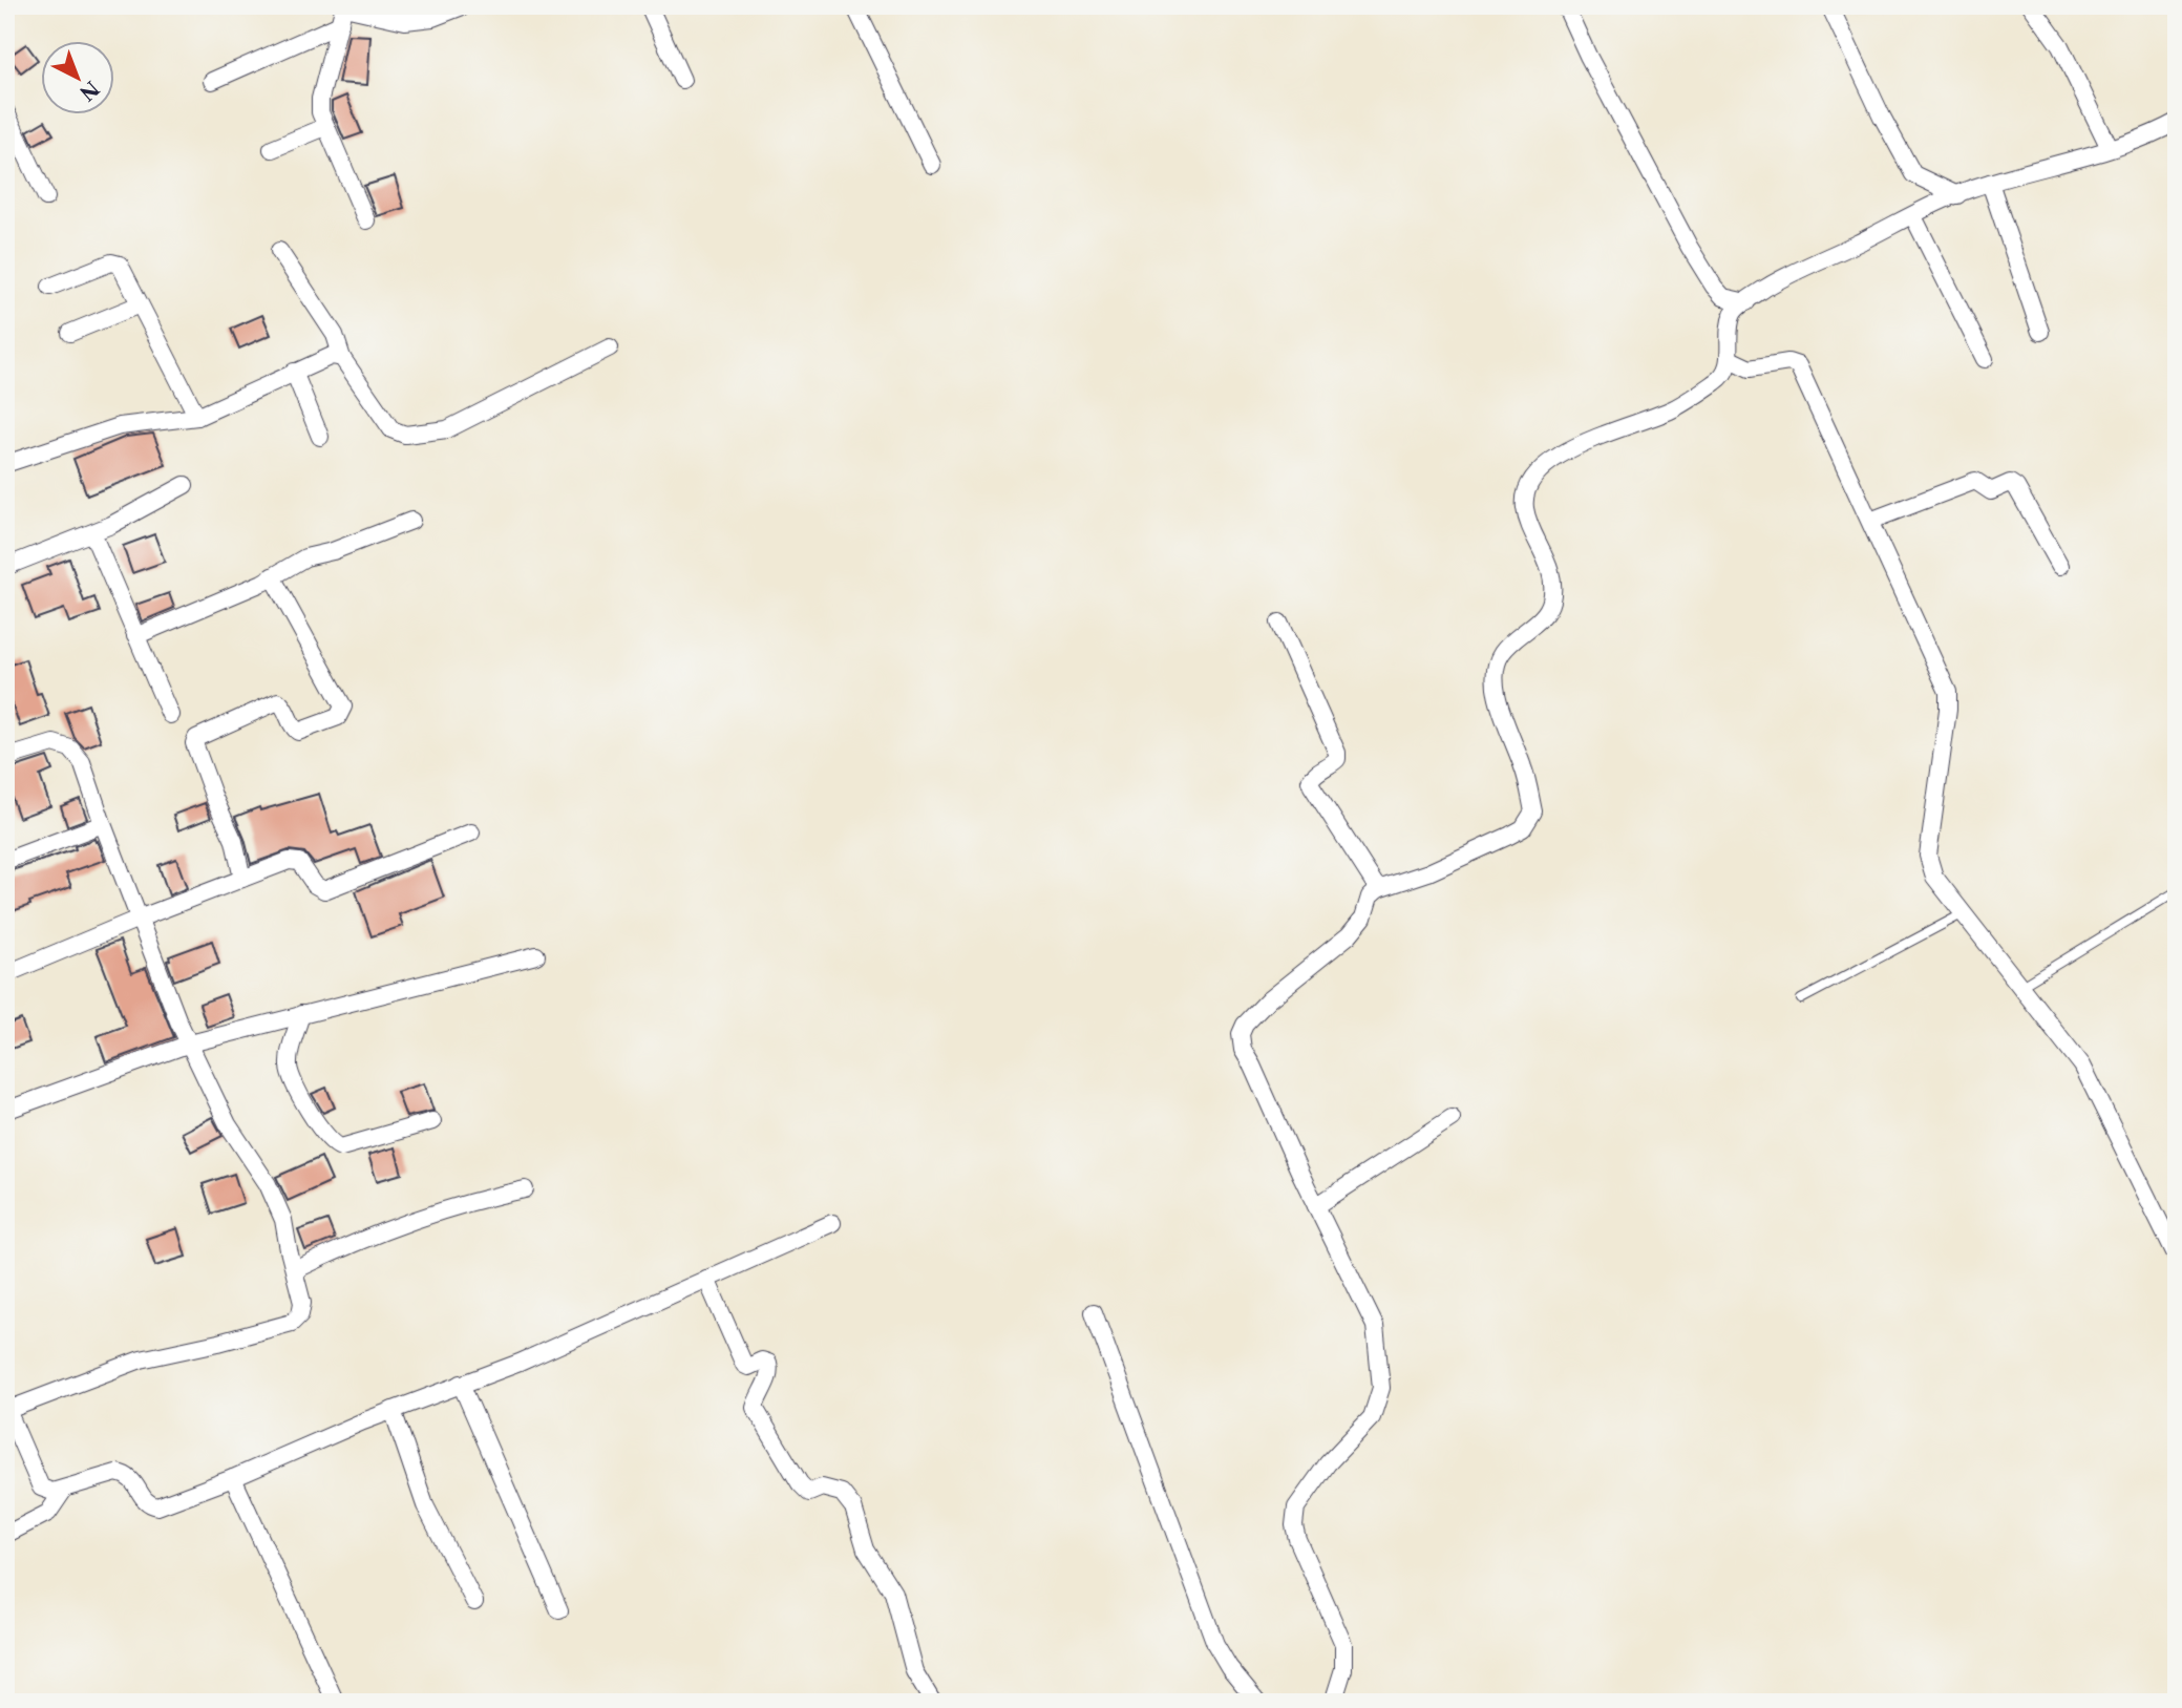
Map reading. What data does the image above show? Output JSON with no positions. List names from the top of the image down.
{
  "north": "bottom right"
}
